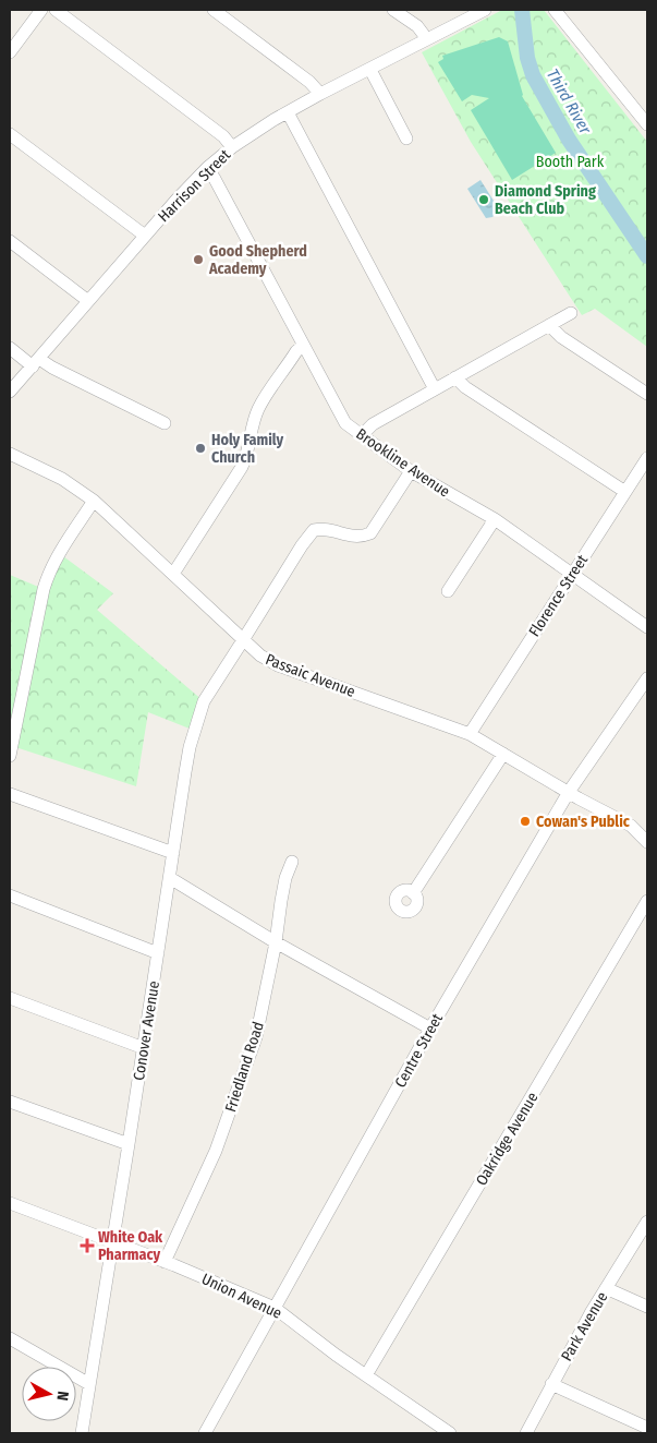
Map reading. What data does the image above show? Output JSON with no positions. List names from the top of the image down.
{
  "streets": {
    "street": [
      "Harrison Street",
      "Brookline Avenue",
      "Florence Street",
      "Passaic Avenue",
      "Conover Avenue",
      "Centre Street",
      "Friedland Road",
      "Oakridge Avenue",
      "Union Avenue",
      "Park Avenue"
    ]
  },
  "crossings": [
    ["Harrison Street", "Brookline Avenue"],
    ["Brookline Avenue", "Florence Street"],
    ["Brookline Avenue", "Conover Avenue"],
    ["Florence Street", "Passaic Avenue"],
    ["Passaic Avenue", "Conover Avenue"],
    ["Passaic Avenue", "Centre Street"],
    ["Conover Avenue", "Union Avenue"],
    ["Centre Street", "Union Avenue"],
    ["Friedland Road", "Union Avenue"],
    ["Oakridge Avenue", "Union Avenue"]
  ],
  "water": ["Third River"],
  "parks": ["Booth Park"],
  "places": {
    "other": [
      "Diamond Spring Beach Club",
      "Good Shepherd Academy",
      "Holy Family Church",
      "Cowan's Public"
    ],
    "health": ["White Oak Pharmacy"]
  },
  "north": "right"
}
